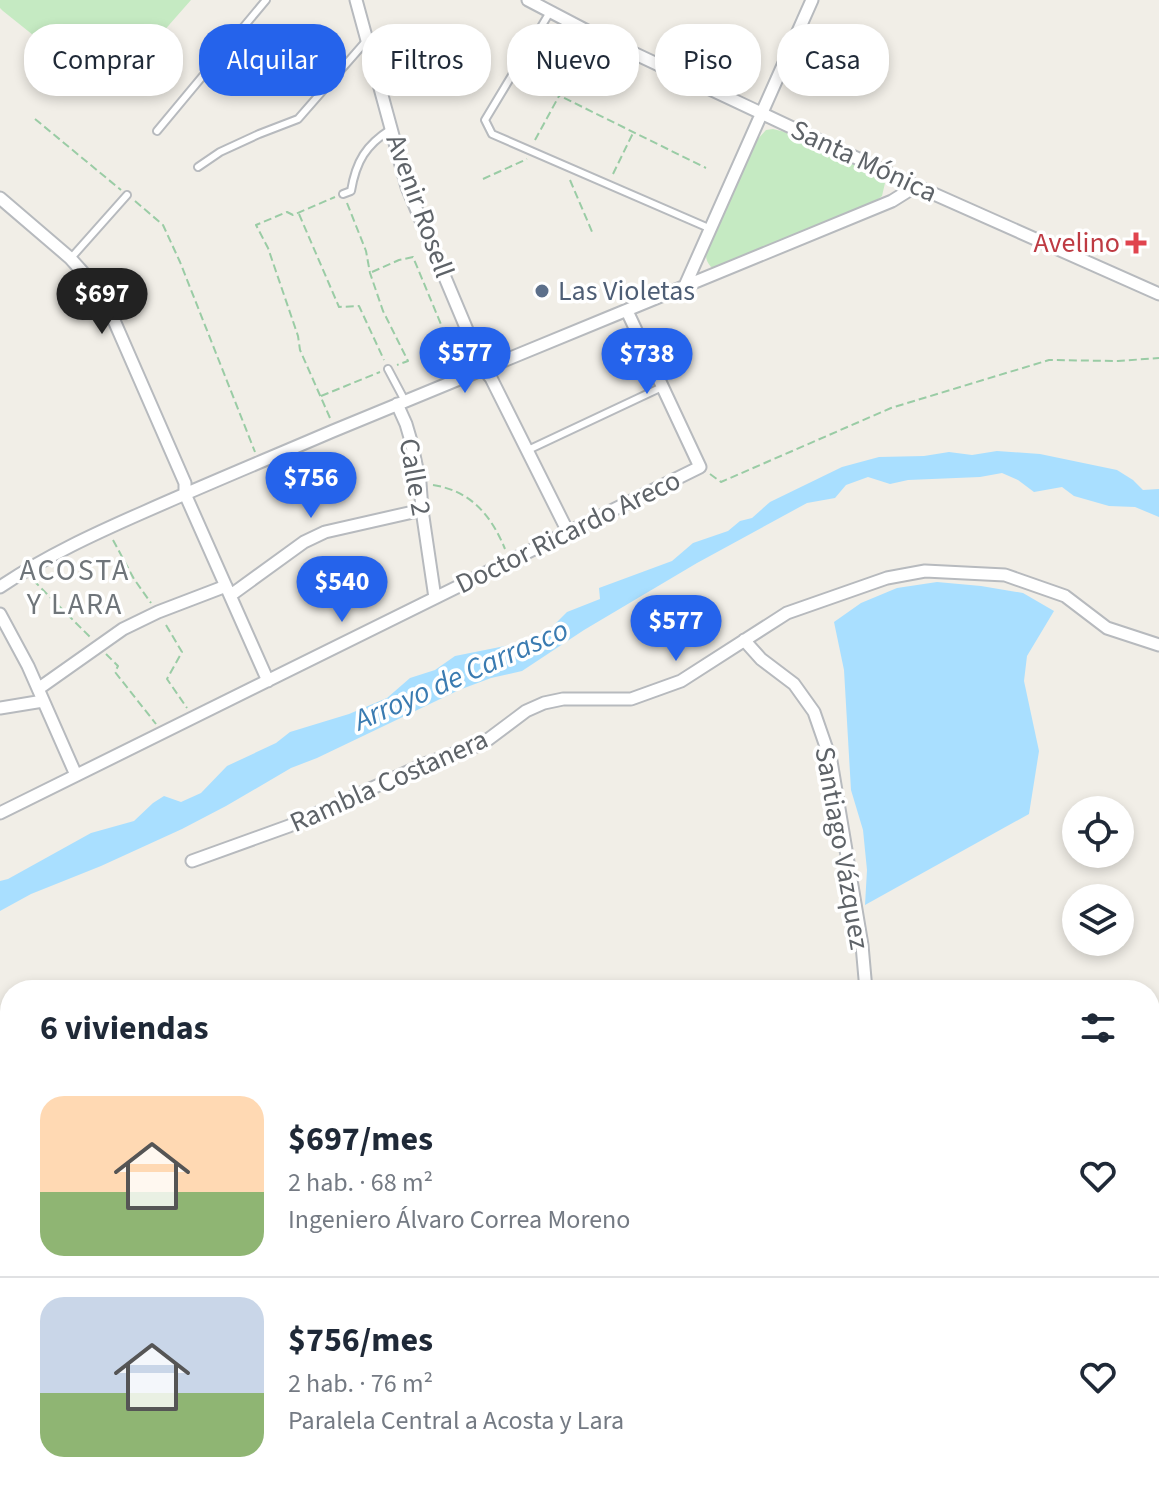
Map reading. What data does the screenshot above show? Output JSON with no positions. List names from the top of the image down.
{
  "streets": {
    "street": [
      "Santa Mónica",
      "Avenir Rosell",
      "Calle 2",
      "Doctor Ricardo Areco",
      "Rambla Costanera",
      "Santiago Vázquez"
    ]
  },
  "crossings": [
    ["Avenir Rosell", "Doctor Ricardo Areco"],
    ["Calle 2", "Doctor Ricardo Areco"],
    ["Rambla Costanera", "Santiago Vázquez"]
  ],
  "districts": ["ACOSTA Y LARA"],
  "water": ["Arroyo de Carrasco"],
  "places": {
    "health": ["Avelino"],
    "other": ["Las Violetas"]
  },
  "page": {
    "chip": [
      "Comprar",
      "Alquilar",
      "Filtros",
      "Nuevo",
      "Piso",
      "Casa"
    ],
    "price": [
      "$697",
      "$577",
      "$738",
      "$756",
      "$540",
      "$577"
    ],
    "heading": "6 viviendas",
    "list": [
      {
        "name": "$697/mes",
        "note": "2 hab. · 68 m² · Ingeniero Álvaro Correa Moreno"
      },
      {
        "name": "$756/mes",
        "note": "2 hab. · 76 m² · Paralela Central a Acosta y Lara"
      }
    ]
  }
}
